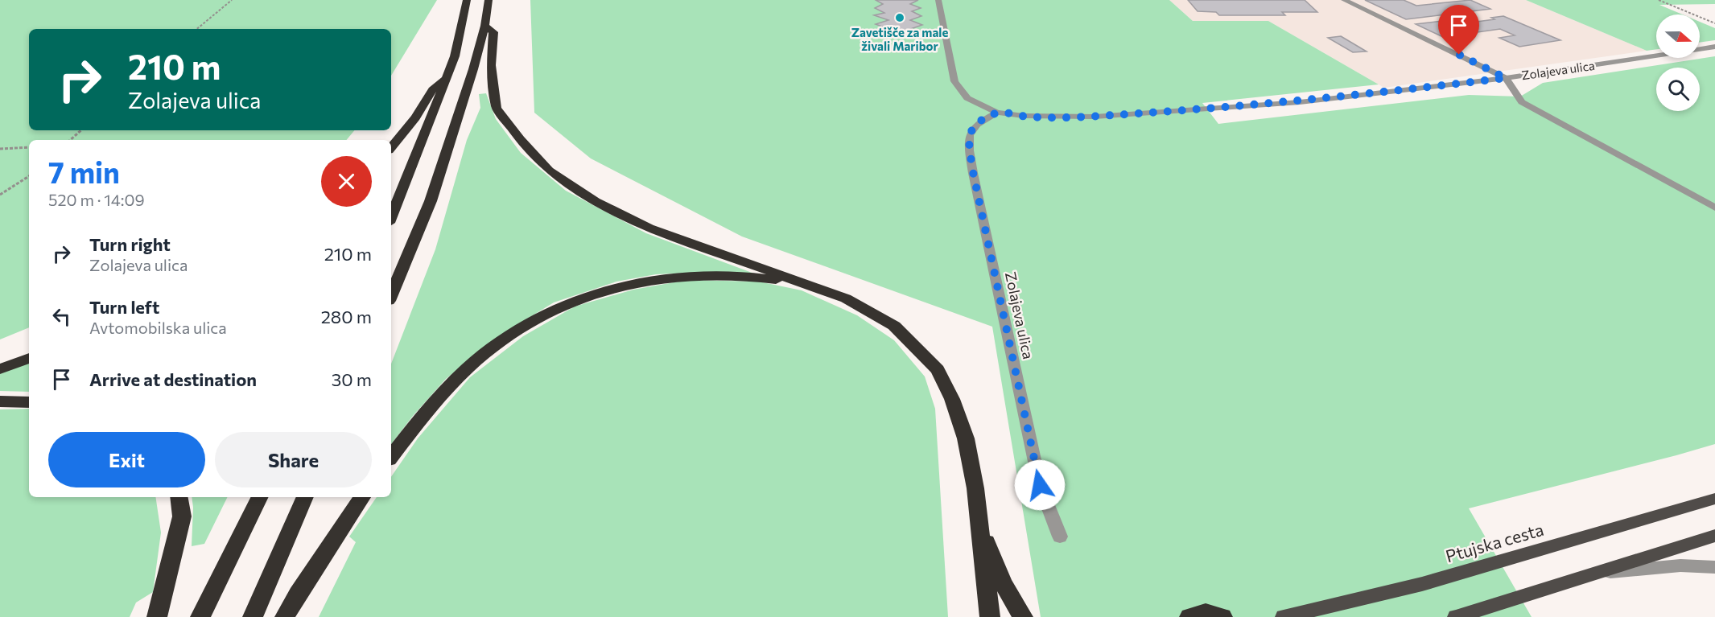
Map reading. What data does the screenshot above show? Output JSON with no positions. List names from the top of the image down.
{
  "streets": {
    "main road": ["Ptujska cesta"],
    "street": ["Zolajeva ulica"]
  },
  "places": ["Zavetišče za male živali Maribor"],
  "north": "right",
  "page": {
    "turn": ["210 m", "Zolajeva ulica"],
    "heading": ["7 min", "520 m · 14:09"],
    "list": [
      {
        "name": "Turn right",
        "note": "Zolajeva ulica",
        "value": "210 m"
      },
      {
        "name": "Turn left",
        "note": "Avtomobilska ulica",
        "value": "280 m"
      },
      {
        "name": "Arrive at destination",
        "value": "30 m"
      }
    ],
    "buttons": ["Exit", "Share"]
  }
}
